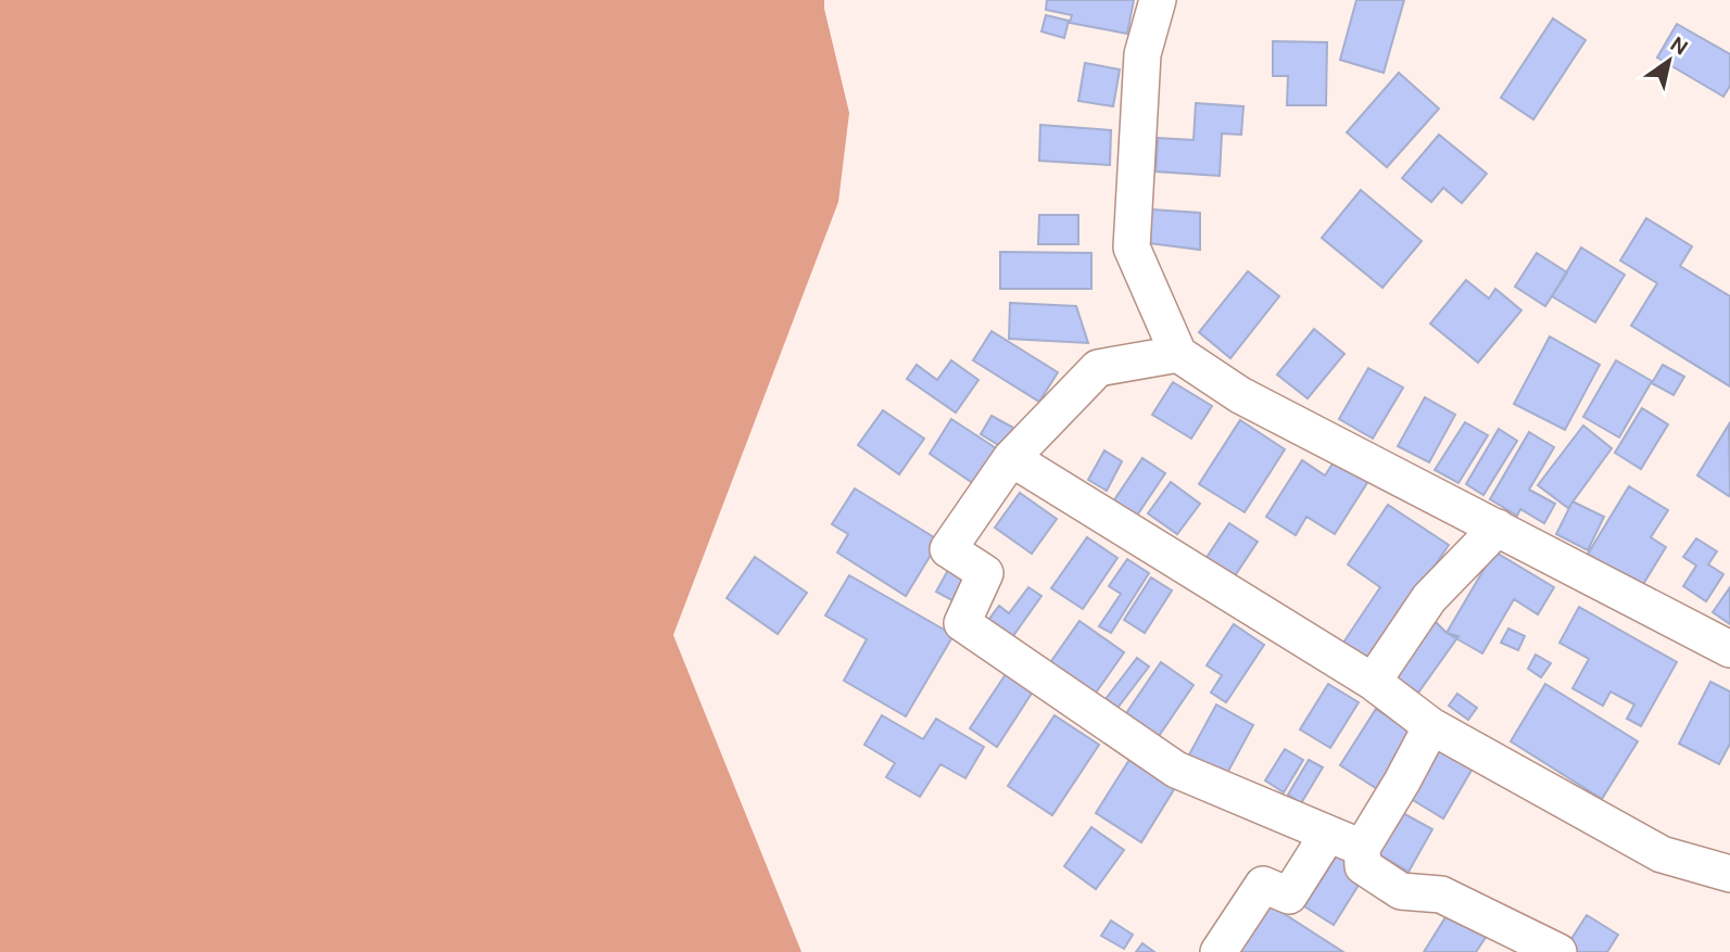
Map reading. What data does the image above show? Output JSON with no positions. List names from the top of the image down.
{
  "north": "top right"
}
